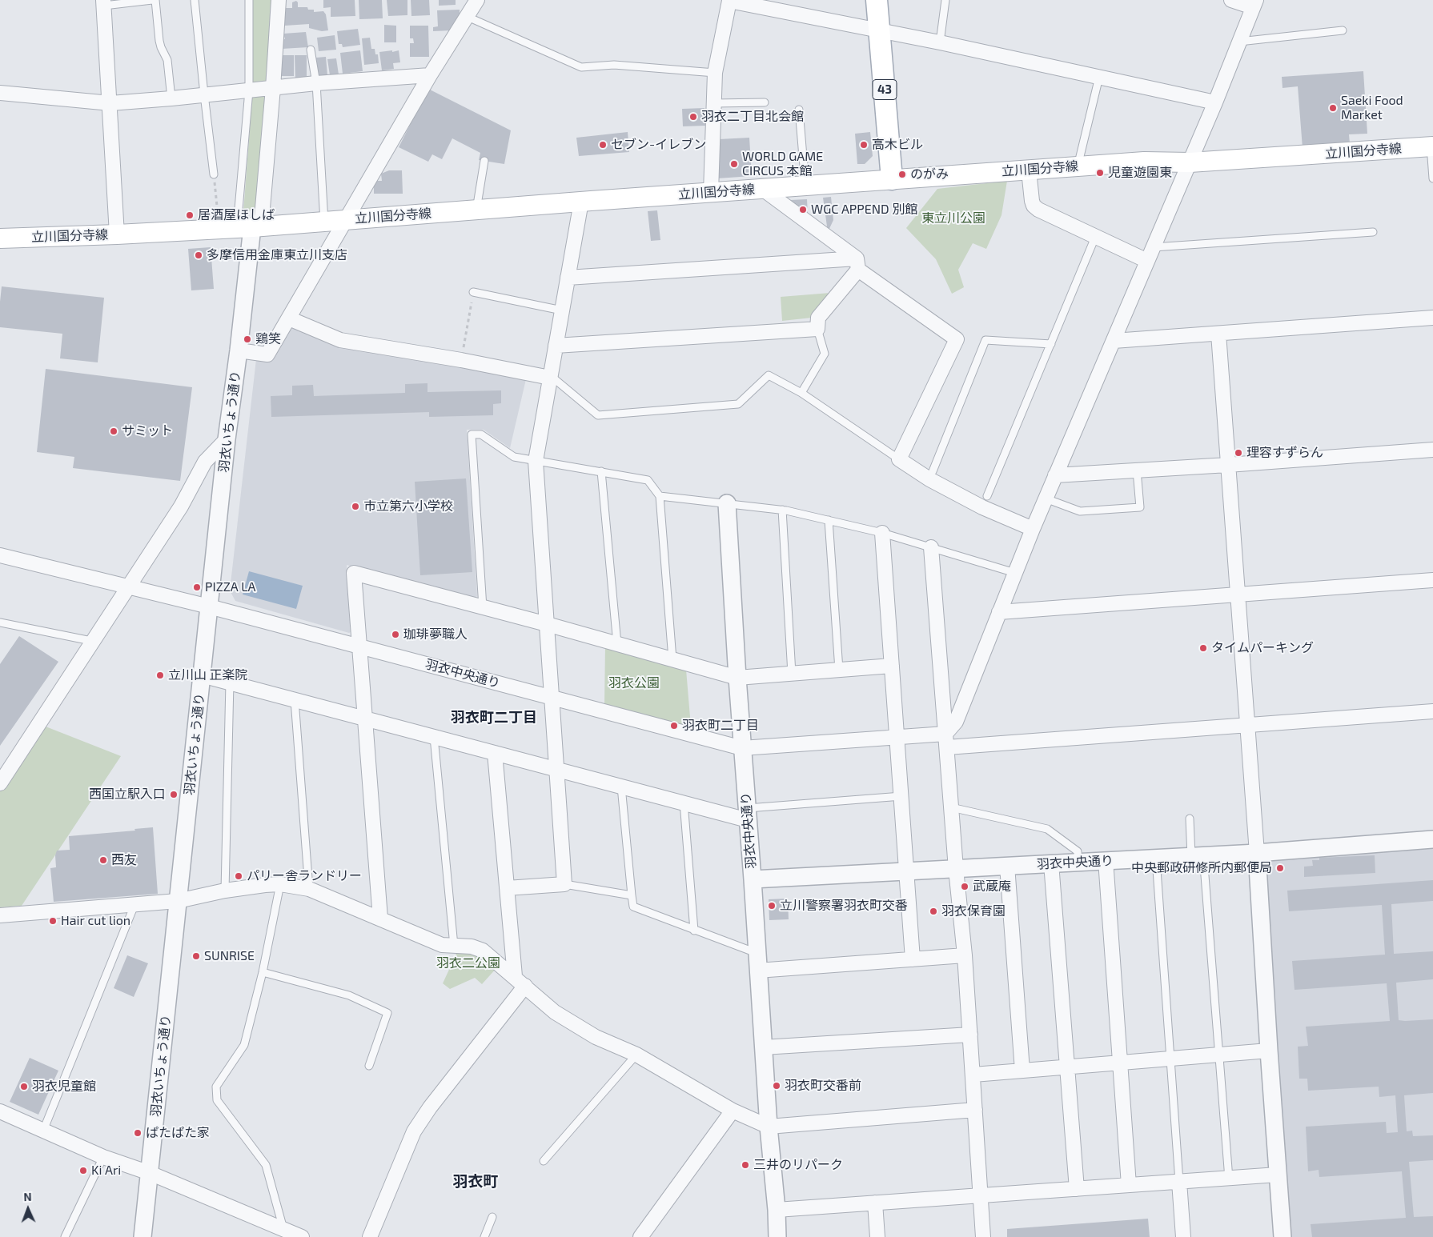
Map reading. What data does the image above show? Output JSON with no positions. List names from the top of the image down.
{
  "streets": {
    "main road": ["43", "立川国分寺線"],
    "street": ["羽衣いちょう通り", "羽衣中央通り"]
  },
  "crossings": [
    ["43", "立川国分寺線"],
    ["立川国分寺線", "羽衣いちょう通り"],
    ["羽衣いちょう通り", "羽衣中央通り"]
  ],
  "districts": ["羽衣町二丁目", "羽衣町"],
  "parks": ["東立川公園", "羽衣公園", "羽衣二公園"],
  "places": [
    "Saeki Food Market",
    "羽衣二丁目北会館",
    "セブン-イレブン",
    "高木ビル",
    "WORLD GAME CIRCUS 本館",
    "児童遊園東",
    "のがみ",
    "WGC APPEND 別館",
    "居酒屋ほしば",
    "多摩信用金庫東立川支店",
    "鶏笑",
    "サミット",
    "理容すずらん",
    "市立第六小学校",
    "PIZZA LA",
    "珈琲夢職人",
    "タイムパーキング",
    "立川山 正楽院",
    "羽衣町二丁目",
    "西国立駅入口",
    "西友",
    "中央郵政研修所内郵便局",
    "パリー舎ランドリー",
    "武蔵庵",
    "立川警察署羽衣町交番",
    "羽衣保育園",
    "Hair cut lion",
    "SUNRISE",
    "羽衣町交番前",
    "羽衣児童館",
    "ぱたぱた家",
    "三井のリパーク",
    "Ki Ari"
  ],
  "north": "top"
}
